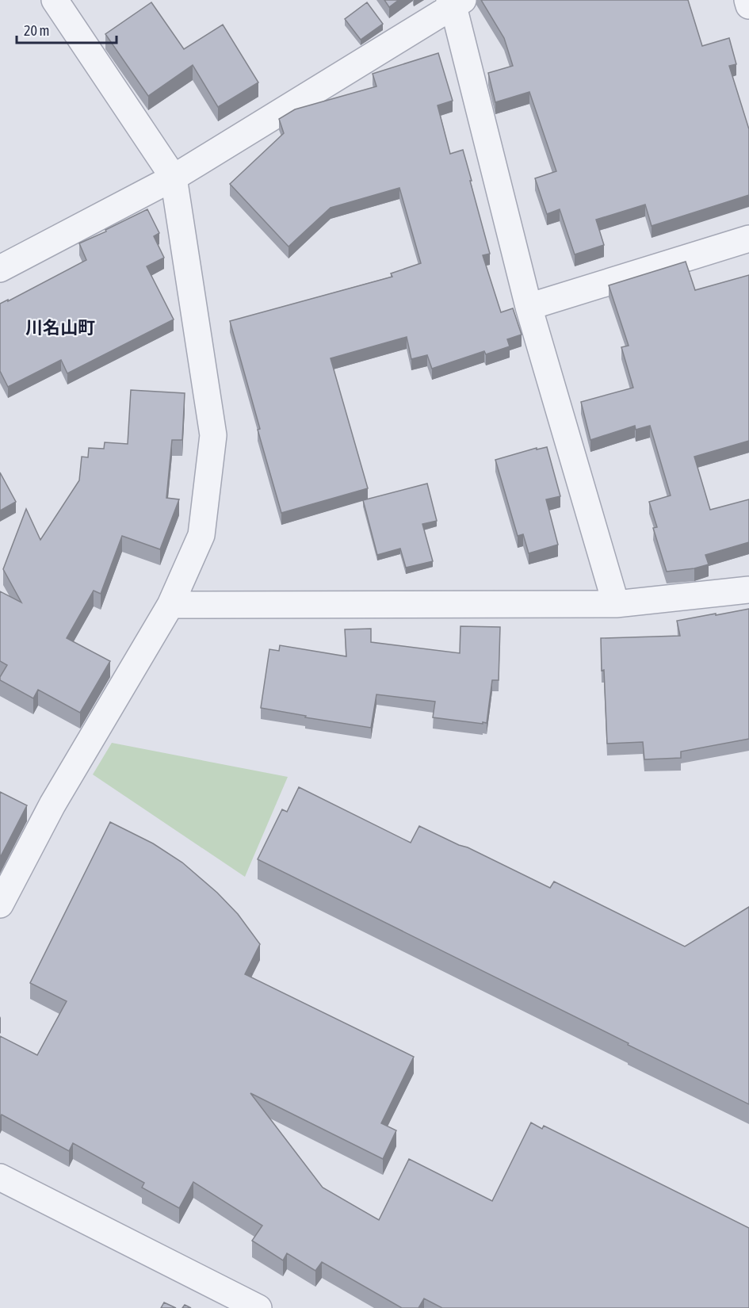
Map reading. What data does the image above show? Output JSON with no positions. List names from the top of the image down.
{
  "districts": ["川名山町"],
  "scale_bar": "20 m"
}
